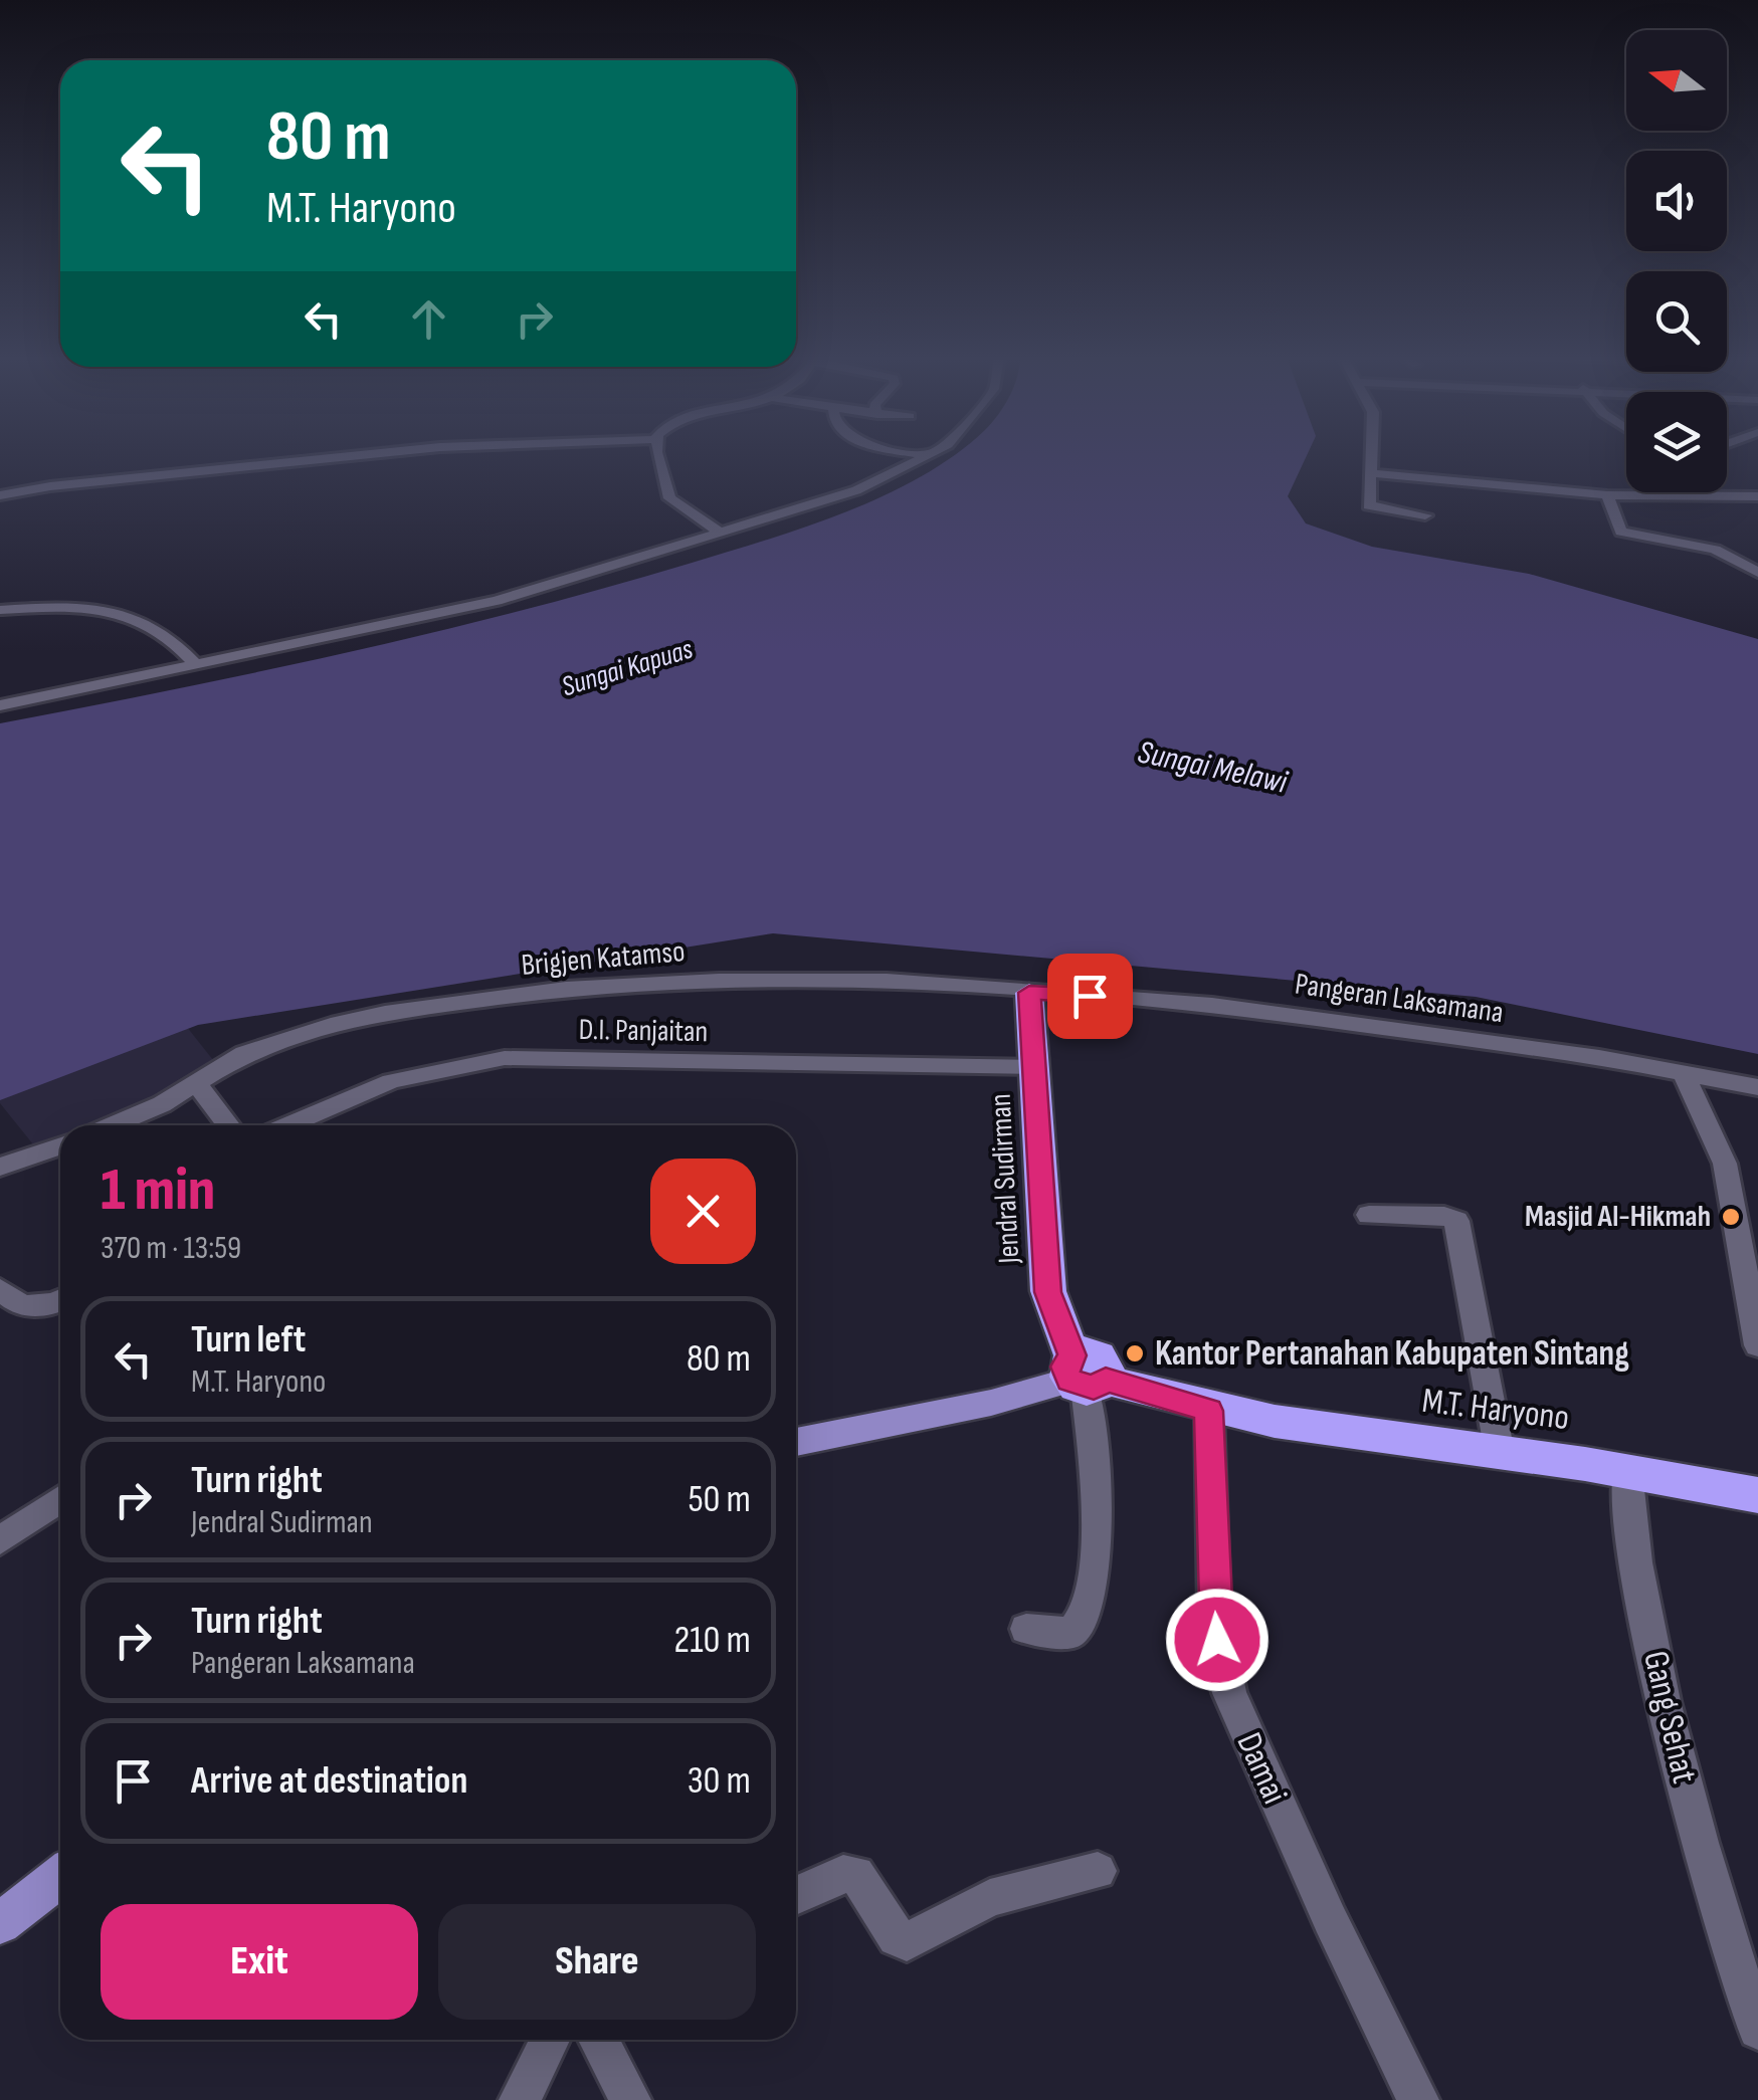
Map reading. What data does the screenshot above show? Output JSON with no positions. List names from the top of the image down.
{
  "streets": {
    "highway": ["Jendral Sudirman", "M.T. Haryono"],
    "street": [
      "Brigjen Katamso",
      "Pangeran Laksamana",
      "D.I. Panjaitan",
      "Gang Sehat",
      "Damai"
    ]
  },
  "crossings": [
    ["Brigjen Katamso", "Pangeran Laksamana"],
    ["Brigjen Katamso", "Jendral Sudirman"],
    ["Pangeran Laksamana", "Jendral Sudirman"],
    ["D.I. Panjaitan", "Jendral Sudirman"],
    ["Jendral Sudirman", "M.T. Haryono"],
    ["M.T. Haryono", "Gang Sehat"],
    ["M.T. Haryono", "Damai"]
  ],
  "water": ["Sungai Kapuas", "Sungai Melawi"],
  "places": ["Masjid Al-Hikmah", "Kantor Pertanahan Kabupaten Sintang"],
  "north": "left",
  "page": {
    "turn": ["80 m", "M.T. Haryono"],
    "heading": ["1 min", "370 m · 13:59"],
    "list": [
      {
        "name": "Turn left",
        "note": "M.T. Haryono",
        "value": "80 m"
      },
      {
        "name": "Turn right",
        "note": "Jendral Sudirman",
        "value": "50 m"
      },
      {
        "name": "Turn right",
        "note": "Pangeran Laksamana",
        "value": "210 m"
      },
      {
        "name": "Arrive at destination",
        "value": "30 m"
      }
    ],
    "buttons": ["Exit", "Share"]
  }
}
